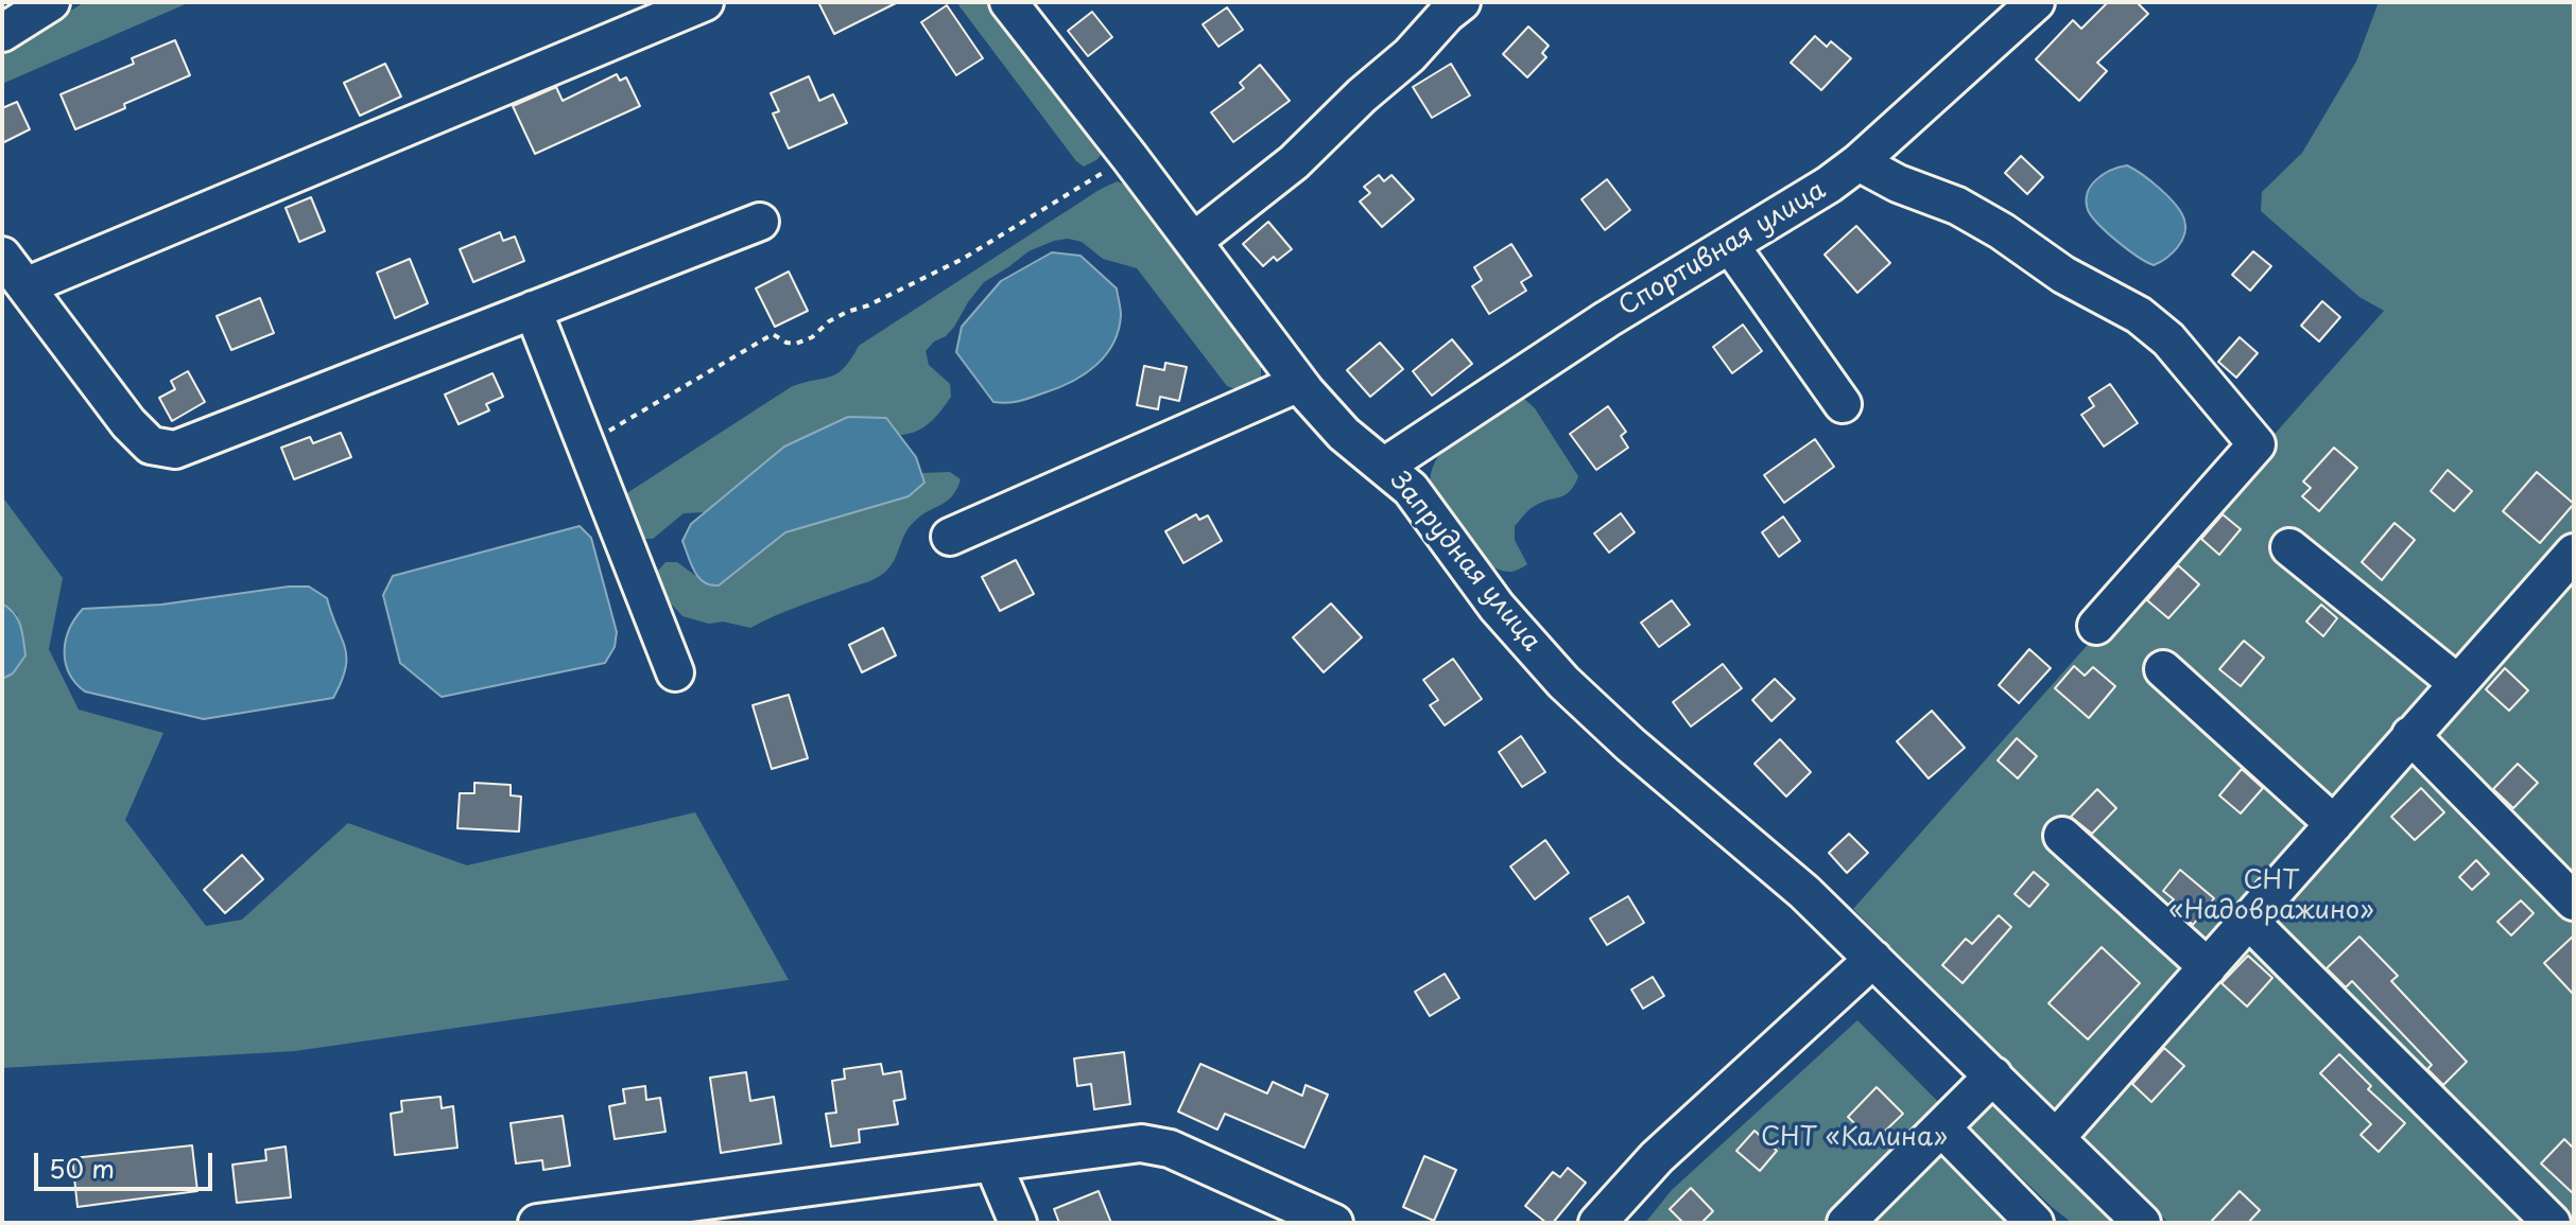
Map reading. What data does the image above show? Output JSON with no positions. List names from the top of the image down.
{
  "streets": {
    "street": ["Спортивная улица", "Запрудная улица"]
  },
  "crossings": [
    ["Спортивная улица", "Запрудная улица"]
  ],
  "parks": ["СНТ «Надовражино»", "СНТ «Калина»"],
  "scale_bar": "50 m"
}
